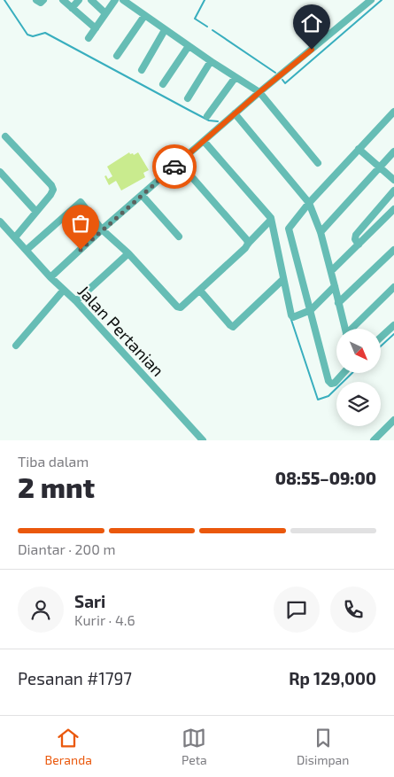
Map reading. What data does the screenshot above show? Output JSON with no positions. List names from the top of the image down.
{
  "streets": {
    "street": ["Jalan Pertanian"]
  },
  "north": "bottom right",
  "page": {
    "heading": ["2 mnt", "Tiba dalam", "08:55–09:00"],
    "panel": [
      "Sari",
      "Kurir · 4.6",
      "Pesanan #1797",
      "Rp 129,000"
    ],
    "bar": "Diantar · 200 m",
    "tabs": ["Beranda", "Peta", "Disimpan"]
  }
}
